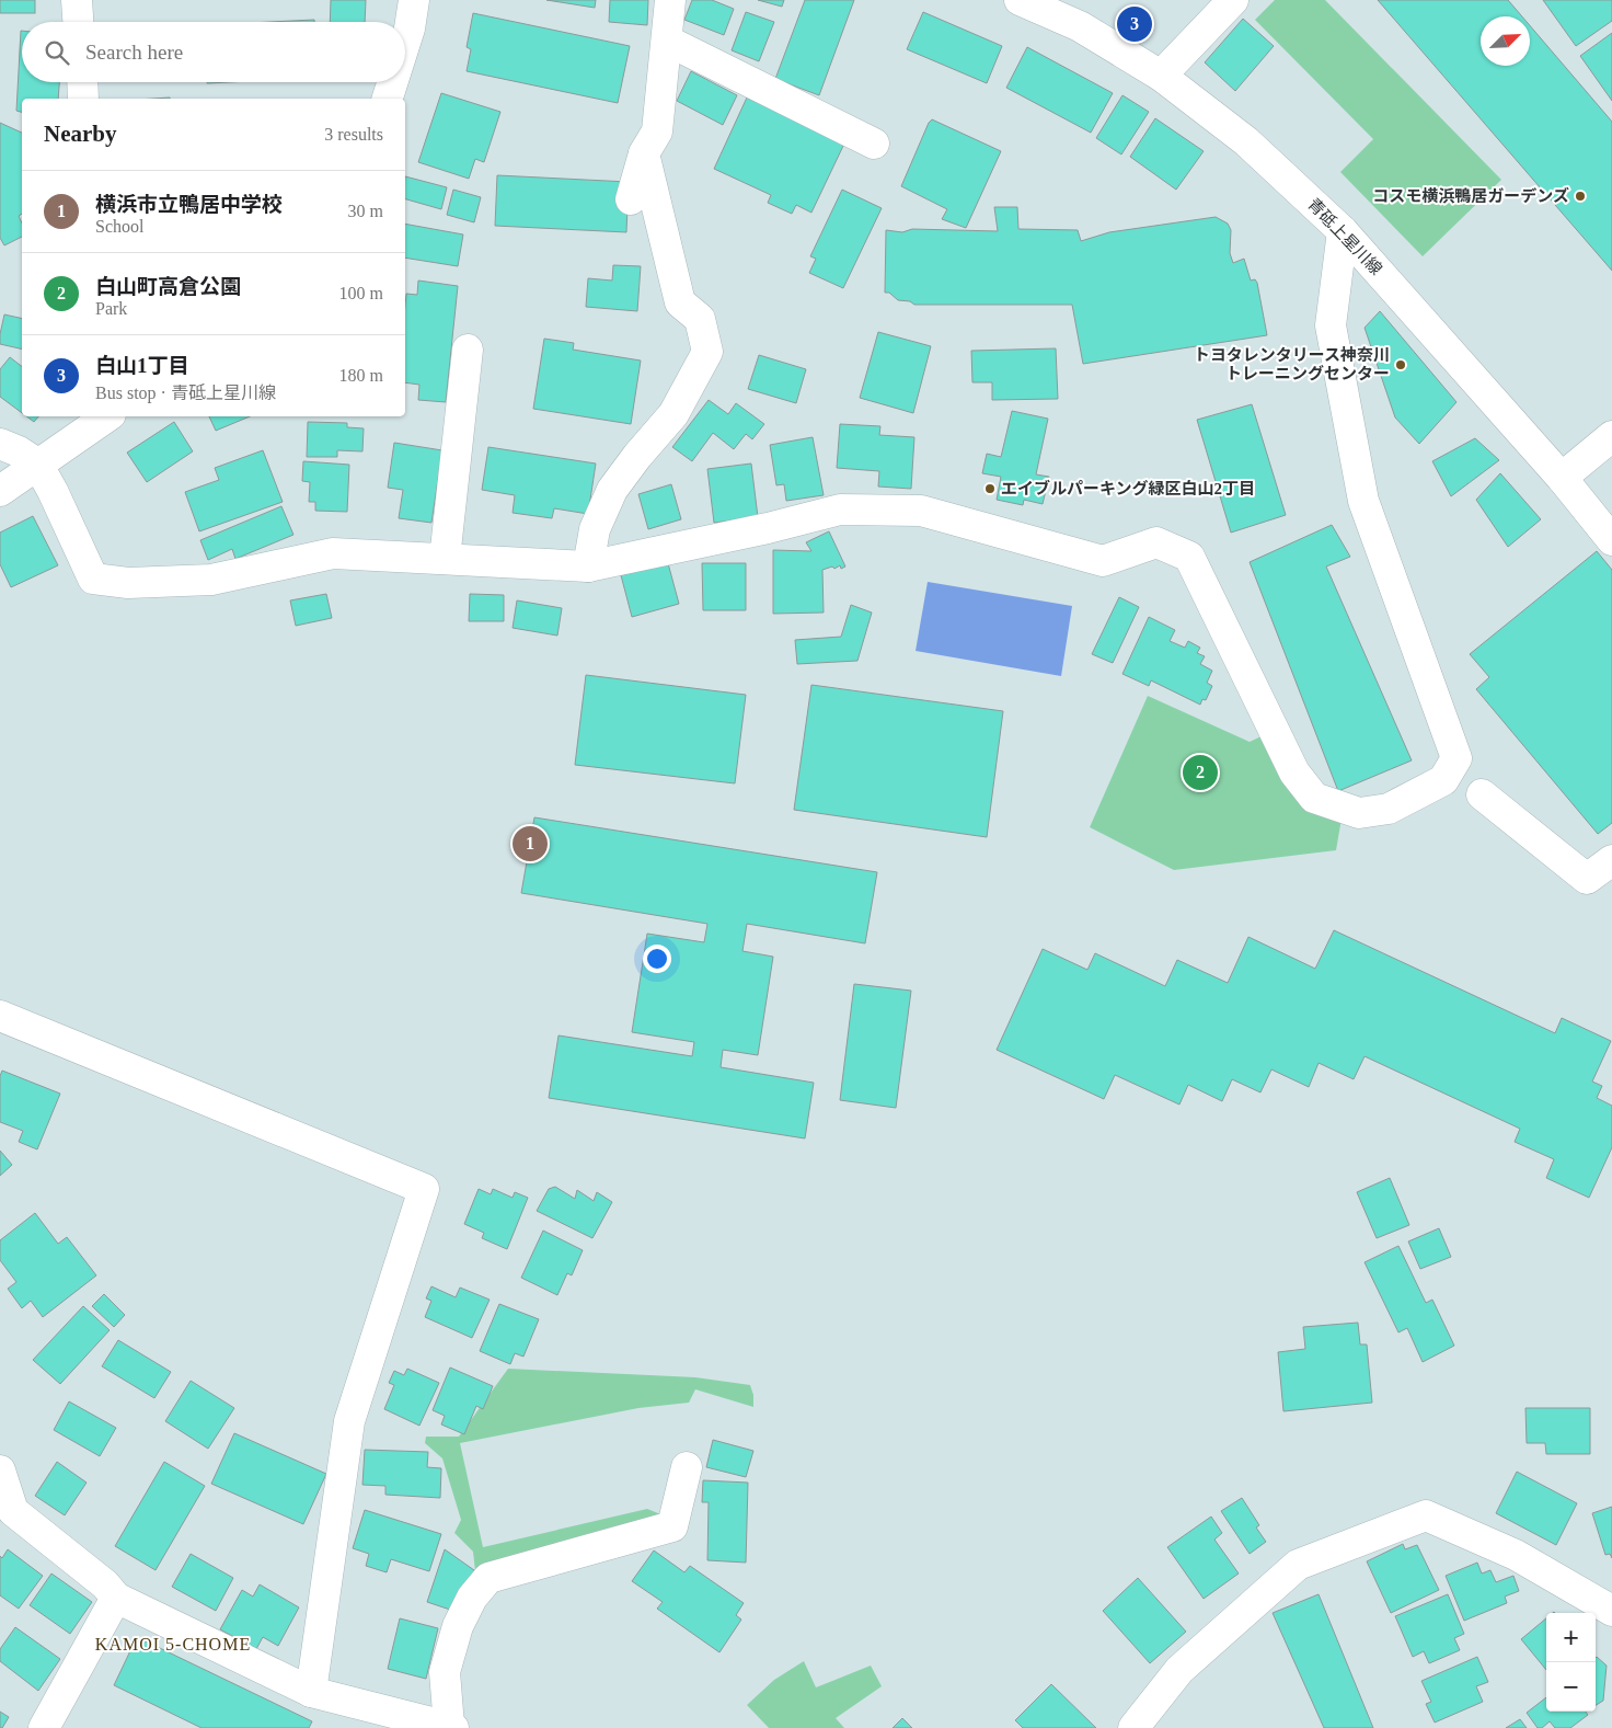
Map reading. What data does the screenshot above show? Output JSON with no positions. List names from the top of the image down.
{
  "streets": {
    "street": ["青砥上星川線"]
  },
  "districts": ["KAMOI 5-CHOME"],
  "places": ["コスモ横浜鴨居ガーデンズ", "トヨタレンタリース神奈川 トレーニングセンター", "エイブルパーキング緑区白山2丁目"],
  "north": "top right",
  "page": {
    "pins": ["3", "2", "1"],
    "search": "Search here",
    "heading": ["Nearby", "3 results"],
    "list": [
      {
        "mark": "1",
        "name": "横浜市立鴨居中学校",
        "note": "School",
        "value": "30 m"
      },
      {
        "mark": "2",
        "name": "白山町高倉公園",
        "note": "Park",
        "value": "100 m"
      },
      {
        "mark": "3",
        "name": "白山1丁目",
        "note": "Bus stop · 青砥上星川線",
        "value": "180 m"
      }
    ],
    "map_buttons": ["+", "−"]
  }
}
